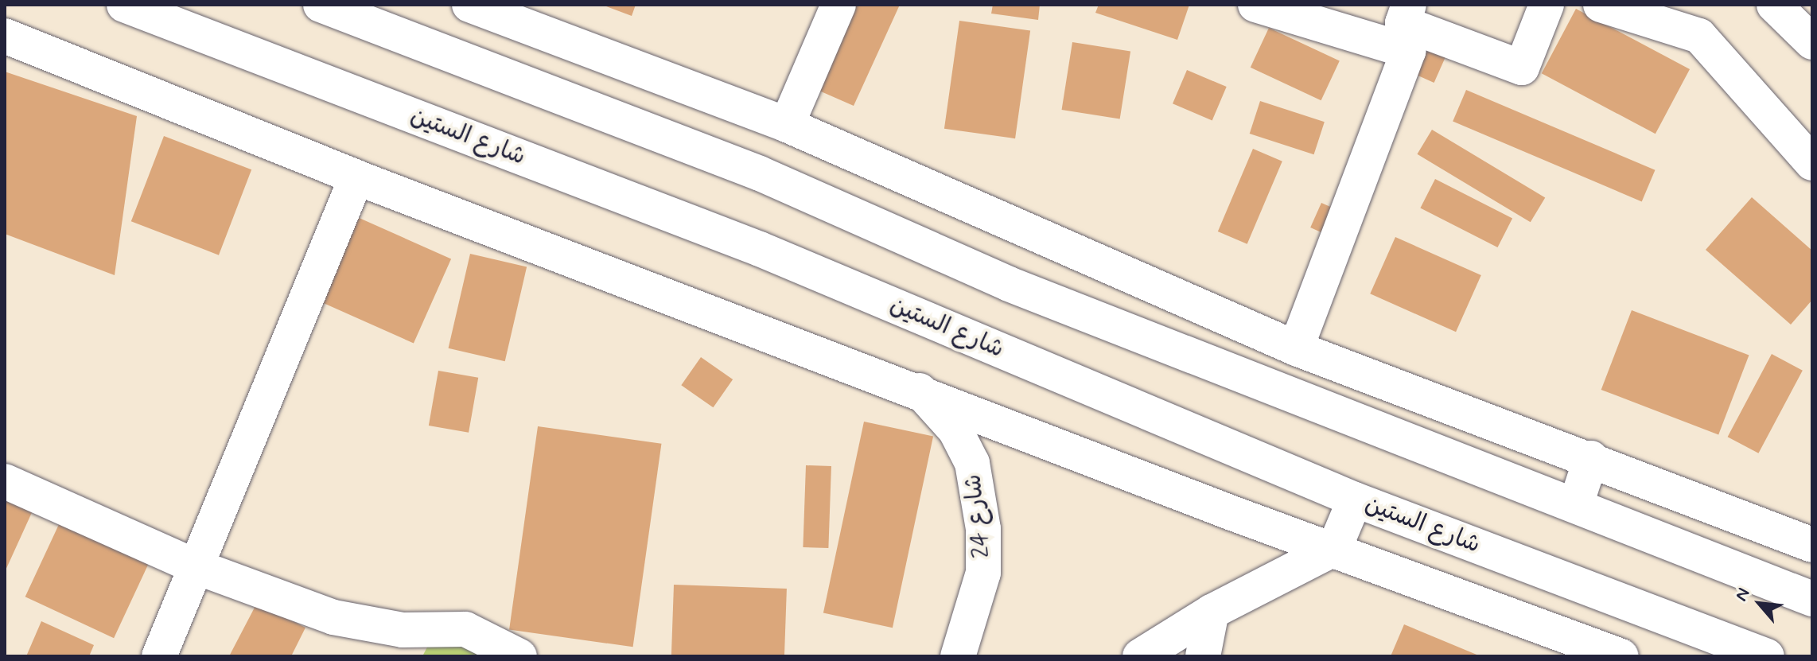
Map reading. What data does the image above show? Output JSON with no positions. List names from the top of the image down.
{
  "streets": {
    "main road": ["شارع الستين", "شارع 24"]
  },
  "north": "top left"
}
